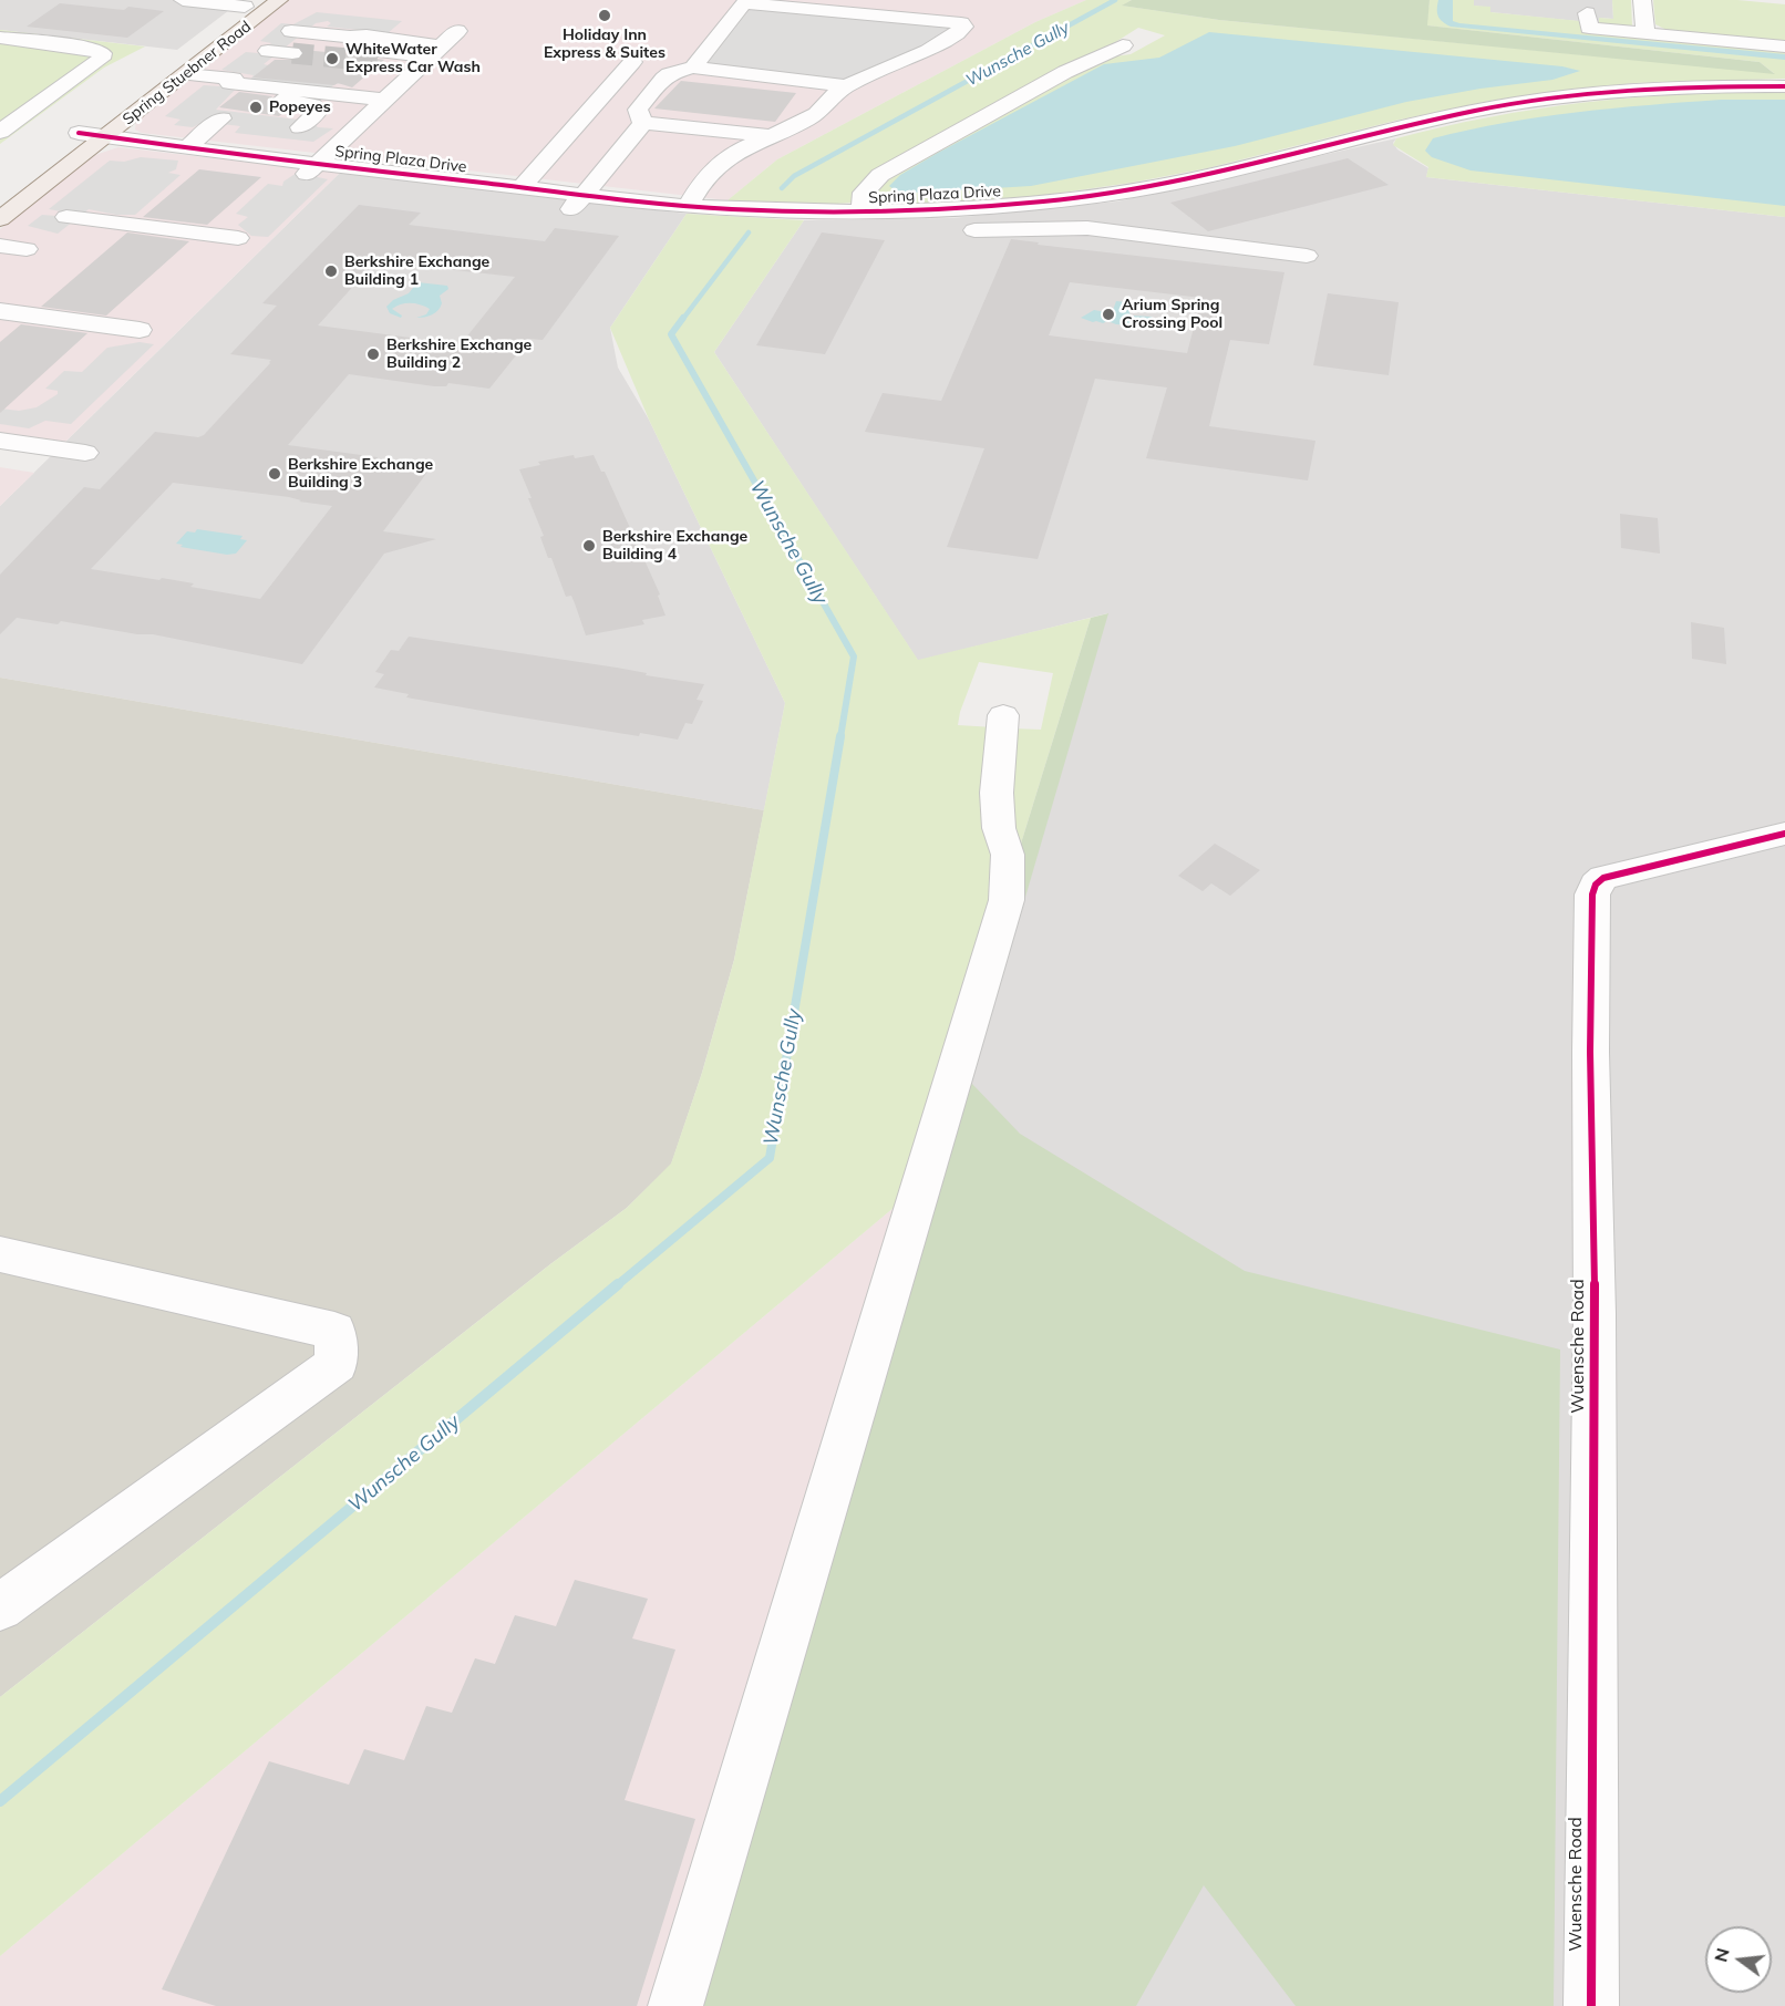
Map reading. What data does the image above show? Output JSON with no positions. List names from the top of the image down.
{
  "streets": {
    "main road": ["Spring Stuebner Road"],
    "street": ["Spring Plaza Drive", "Wuensche Road"]
  },
  "crossings": [
    ["Spring Stuebner Road", "Spring Plaza Drive"]
  ],
  "water": ["Wunsche Gully"],
  "places": [
    "Holiday Inn Express & Suites",
    "WhiteWater Express Car Wash",
    "Popeyes",
    "Berkshire Exchange Building 1",
    "Arium Spring Crossing Pool",
    "Berkshire Exchange Building 2",
    "Berkshire Exchange Building 3",
    "Berkshire Exchange Building 4"
  ],
  "north": "left"
}
